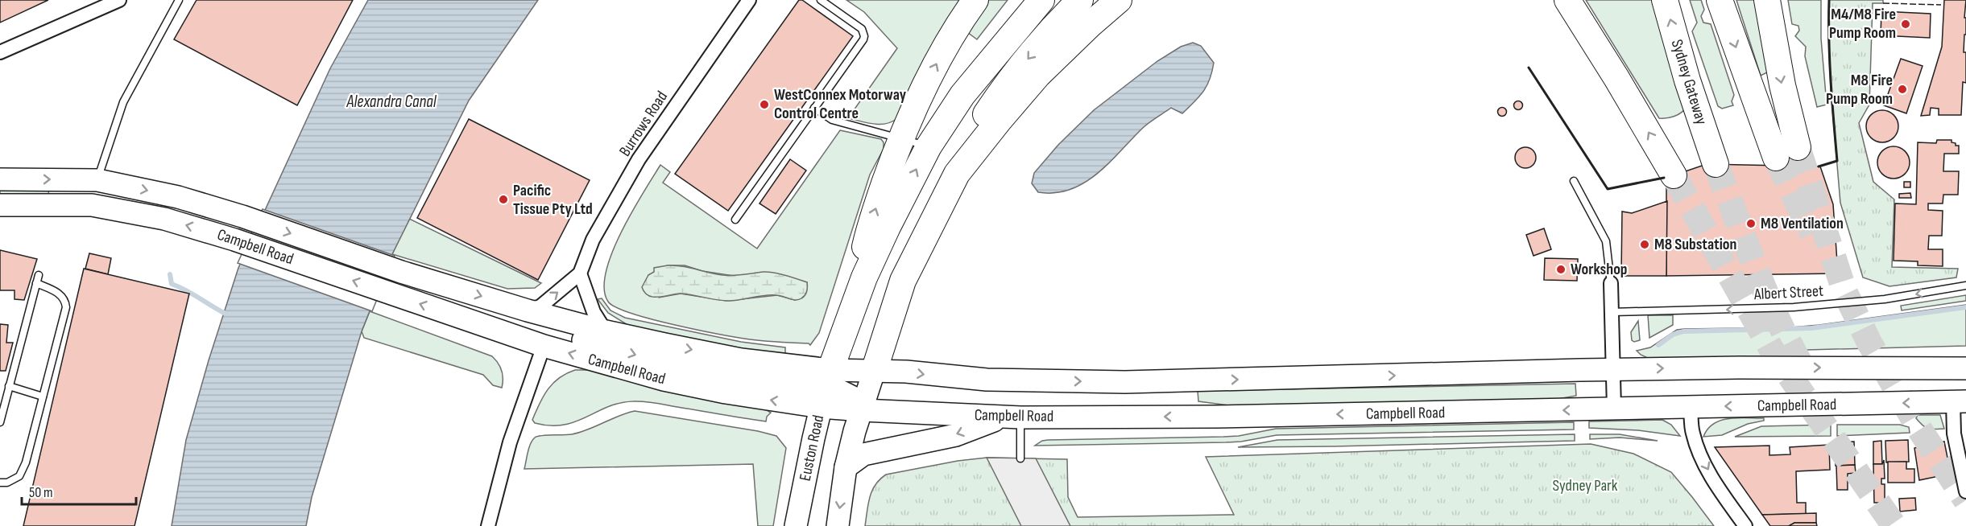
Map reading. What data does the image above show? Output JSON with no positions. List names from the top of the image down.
{
  "streets": {
    "highway": ["Sydney Gateway"],
    "main road": ["Campbell Road", "Euston Road"],
    "street": ["Burrows Road"],
    "lane": ["Albert Street"]
  },
  "crossings": [
    ["Burrows Road", "Campbell Road"],
    ["Campbell Road", "Euston Road"]
  ],
  "one_way": ["Albert Street"],
  "water": ["Alexandra Canal"],
  "parks": ["Sydney Park"],
  "places": [
    "M4/M8 Fire Pump Room",
    "M8 Fire Pump Room",
    "WestConnex Motorway Control Centre",
    "Pacific Tissue Pty Ltd",
    "M8 Ventilation",
    "M8 Substation",
    "Workshop"
  ],
  "scale_bar": "50 m"
}
